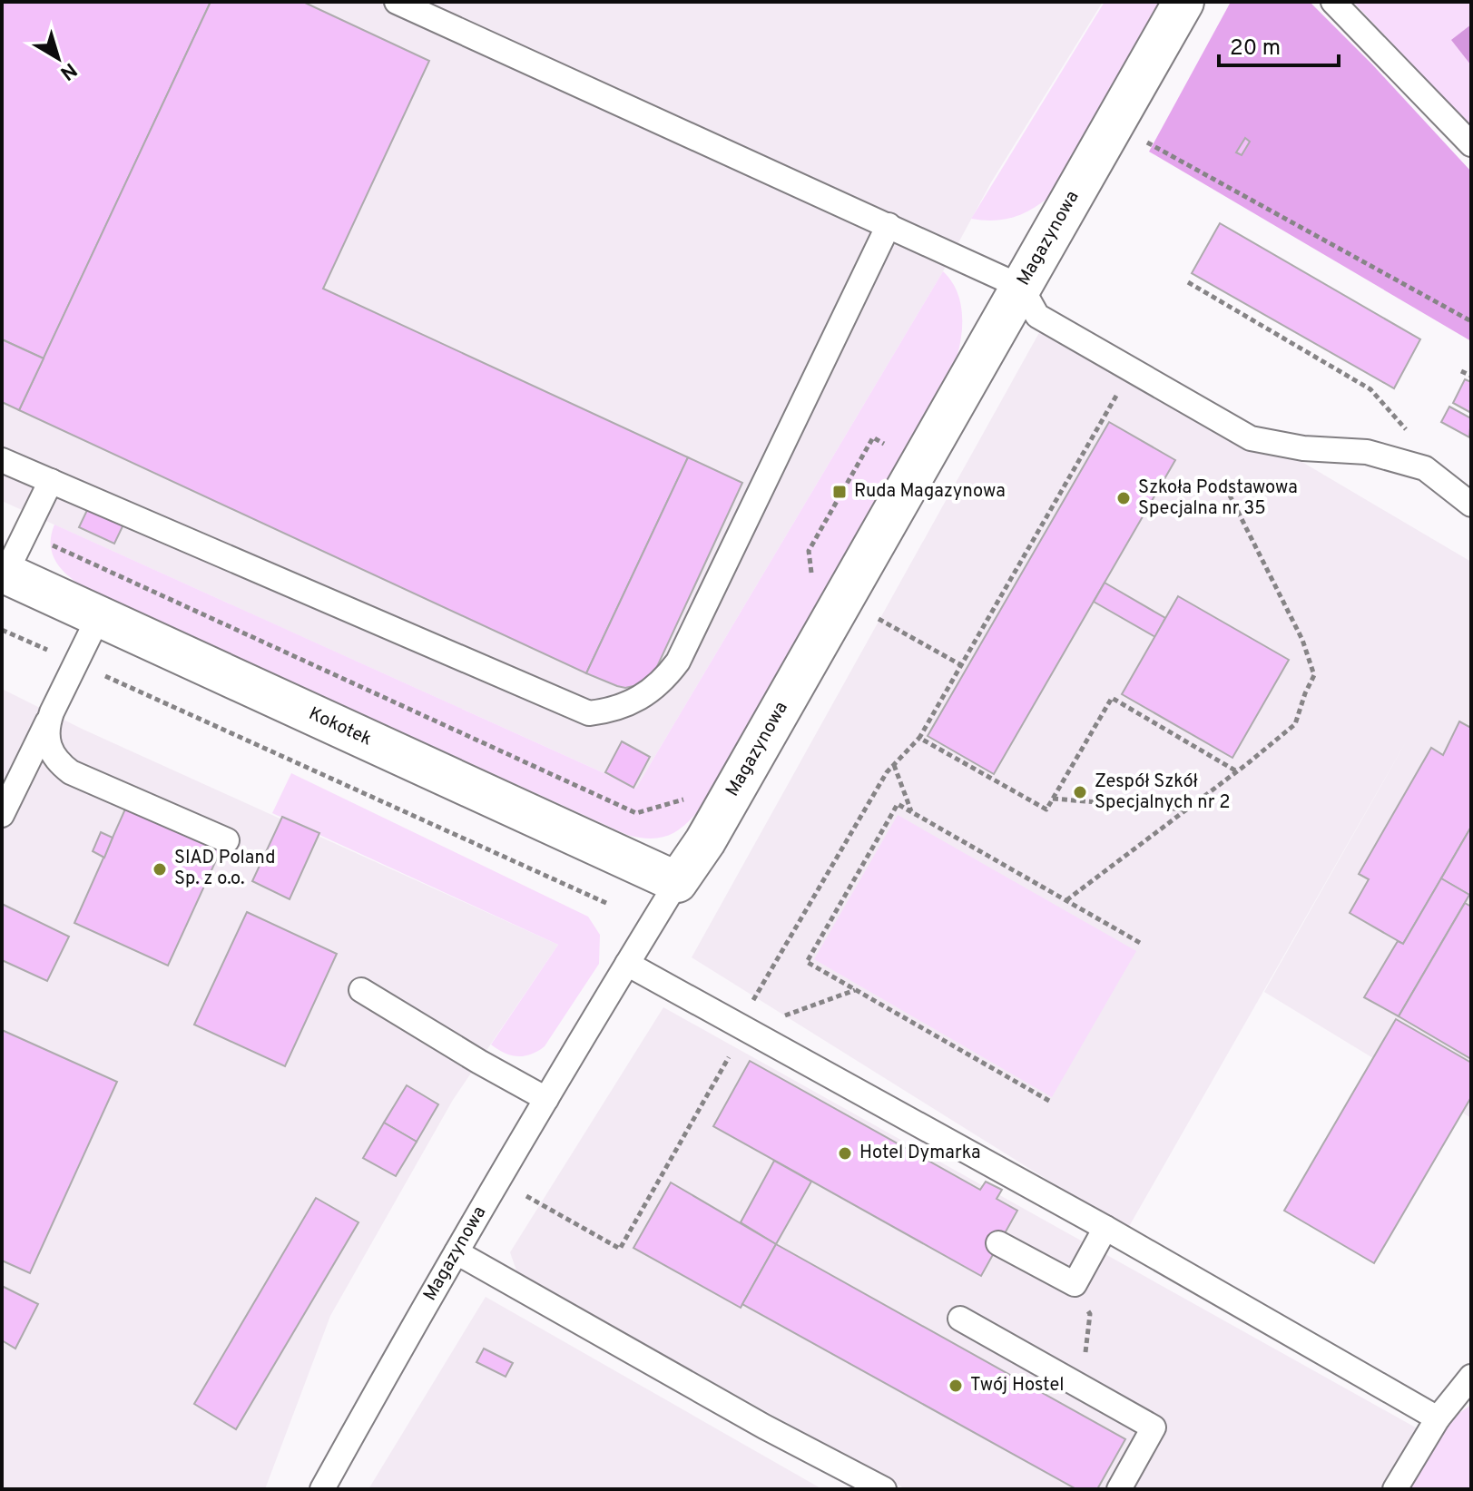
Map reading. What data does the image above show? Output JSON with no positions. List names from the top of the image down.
{
  "streets": {
    "street": ["Magazynowa", "Kokotek"]
  },
  "crossings": [
    ["Magazynowa", "Kokotek"]
  ],
  "places": {
    "transit": ["Ruda Magazynowa"],
    "other": [
      "Szkoła Podstawowa Specjalna nr 35",
      "Zespół Szkół Specjalnych nr 2",
      "SIAD Poland Sp. z o.o.",
      "Hotel Dymarka",
      "Twój Hostel"
    ]
  },
  "scale_bar": "20 m",
  "north": "bottom right"
}
